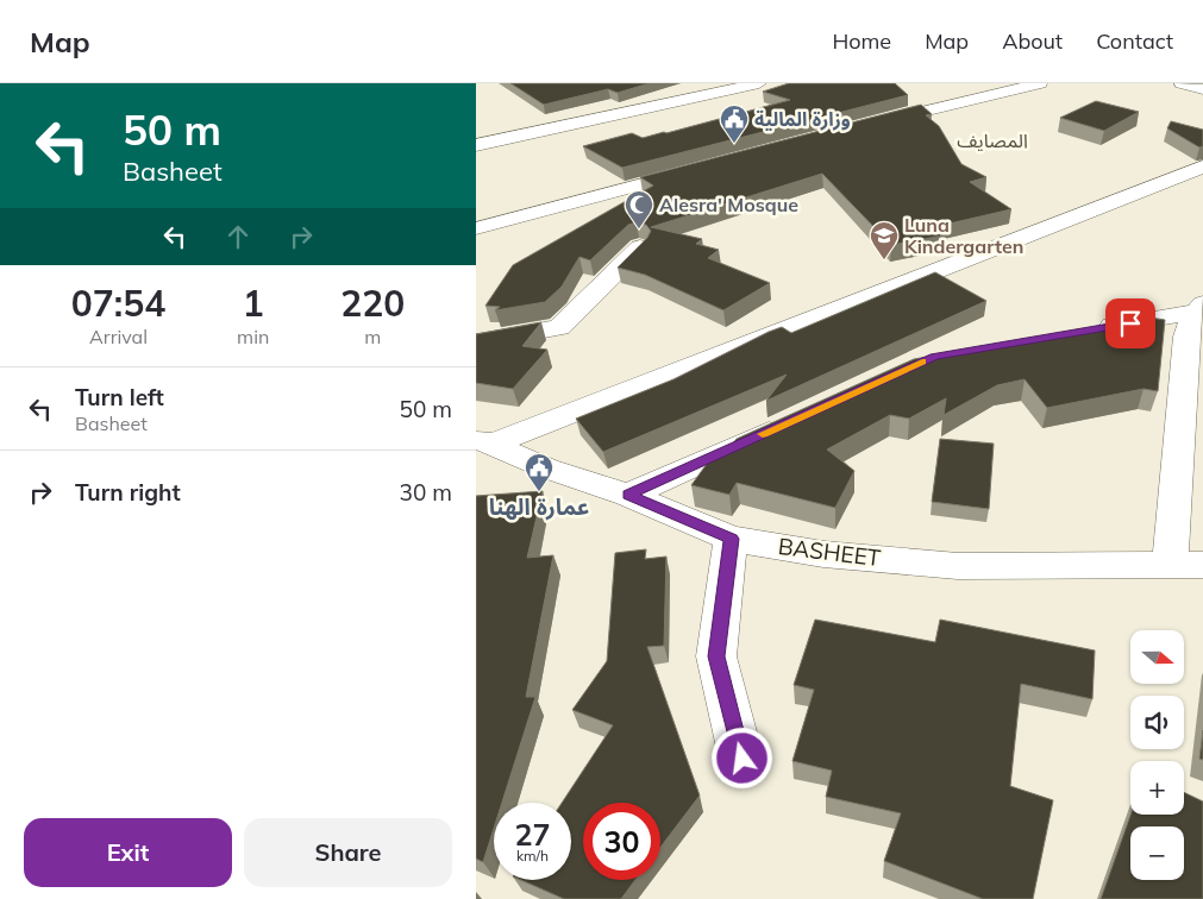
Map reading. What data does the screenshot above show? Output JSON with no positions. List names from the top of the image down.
{
  "streets": {
    "street": ["BASHEET"]
  },
  "districts": ["المصايف"],
  "places": {
    "public building": ["وزارة المالية", "عمارة الهنا"],
    "mosque": ["Alesra' Mosque"],
    "school or university": ["Luna Kindergarten"]
  },
  "north": "right",
  "page": {
    "header": "Map",
    "nav": [
      "Home",
      "Map",
      "About",
      "Contact"
    ],
    "turn": ["50 m", "Basheet"],
    "eta": [
      "07:54",
      "Arrival",
      "1",
      "min",
      "220",
      "m"
    ],
    "list": [
      {
        "name": "Turn left",
        "note": "Basheet",
        "value": "50 m"
      },
      {
        "name": "Turn right",
        "value": "30 m"
      }
    ],
    "map_buttons": ["+", "−"],
    "speed": "27 km/h",
    "limit": "30",
    "buttons": ["Exit", "Share"]
  }
}
